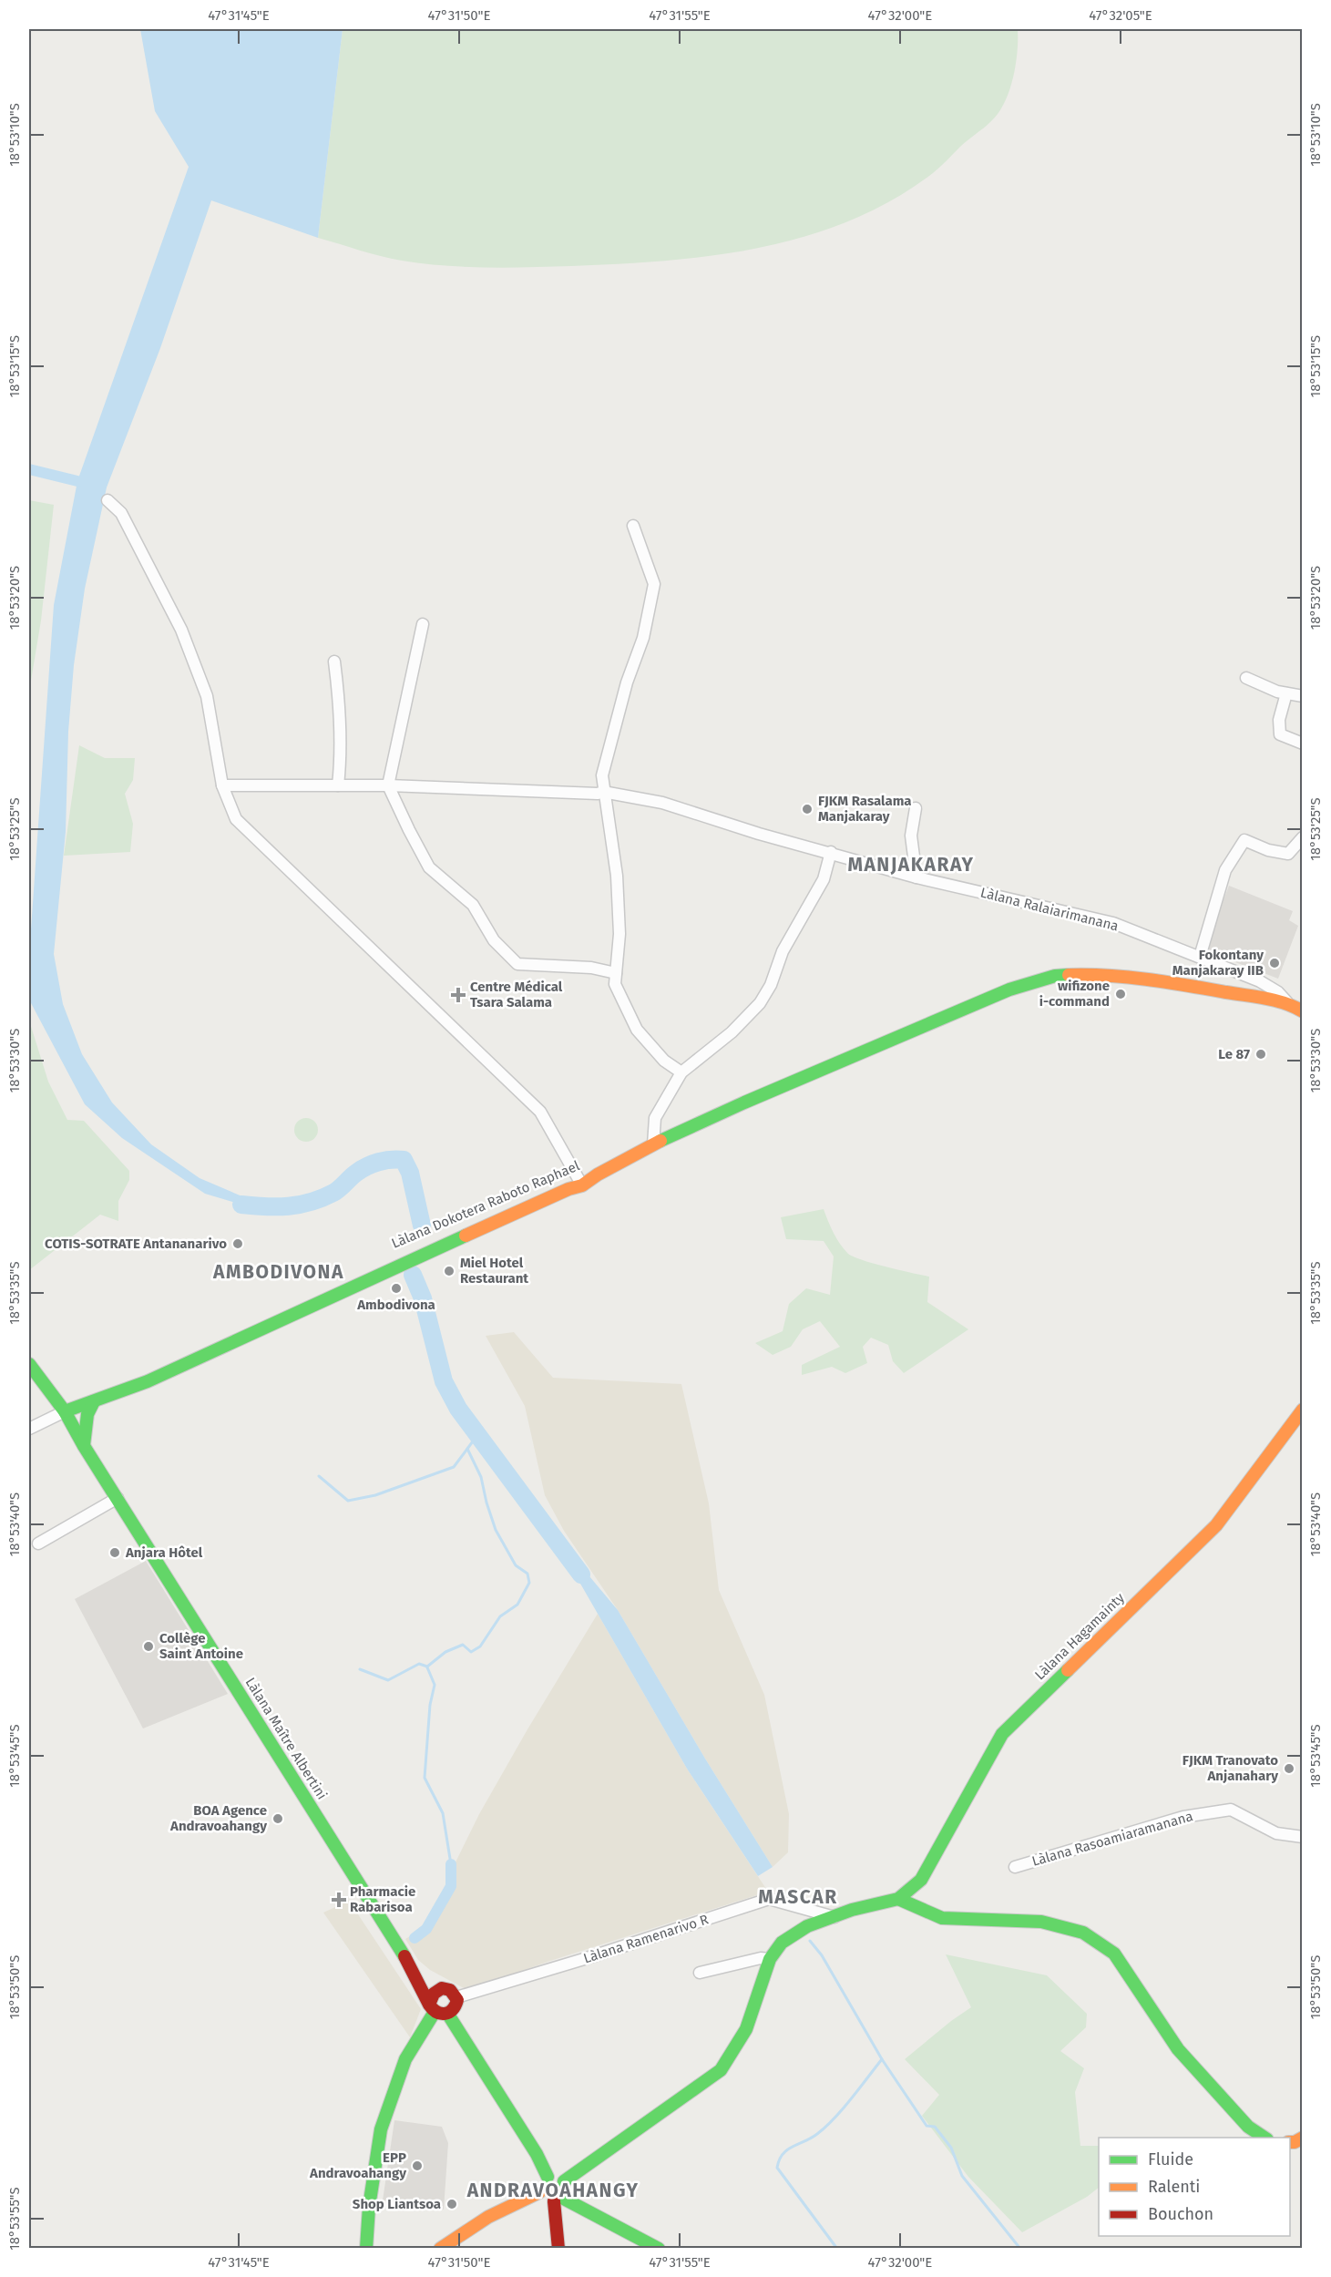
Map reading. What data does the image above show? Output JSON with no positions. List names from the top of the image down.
{
  "streets": {
    "main road": ["Làlana Dokotera Raboto Raphael", "Làlana Hagamainty", "Làlana Maître Albertini"],
    "street": ["Làlana Ralaiarimanana", "Làlana Rasoamiaramanana", "Làlana Ramenarivo R"]
  },
  "crossings": [
    ["Làlana Ralaiarimanana", "Làlana Dokotera Raboto Raphael"],
    ["Làlana Dokotera Raboto Raphael", "Làlana Maître Albertini"],
    ["Làlana Maître Albertini", "Làlana Ramenarivo R"]
  ],
  "districts": [
    "MANJAKARAY",
    "AMBODIVONA",
    "MASCAR",
    "ANDRAVOAHANGY"
  ],
  "places": {
    "other": [
      "FJKM Rasalama Manjakaray",
      "Fokontany Manjakaray IIB",
      "wifizone i-command",
      "Le 87",
      "COTIS-SOTRATE Antananarivo",
      "Miel Hotel Restaurant",
      "Ambodivona",
      "Anjara Hôtel",
      "Collège Saint Antoine",
      "FJKM Tranovato Anjanahary",
      "BOA Agence Andravoahangy",
      "EPP Andravoahangy",
      "Shop Liantsoa"
    ],
    "health": ["Centre Médical Tsara Salama", "Pharmacie Rabarisoa"]
  },
  "legend": ["Fluide", "Ralenti", "Bouchon"],
  "coordinates": [
    "47°31'45\"E",
    "47°31'50\"E",
    "47°31'55\"E",
    "47°32'00\"E",
    "47°32'05\"E",
    "18°53'10\"S",
    "18°53'15\"S",
    "18°53'20\"S",
    "18°53'25\"S",
    "18°53'30\"S",
    "18°53'35\"S",
    "18°53'40\"S",
    "18°53'45\"S",
    "18°53'50\"S",
    "18°53'55\"S"
  ]
}
